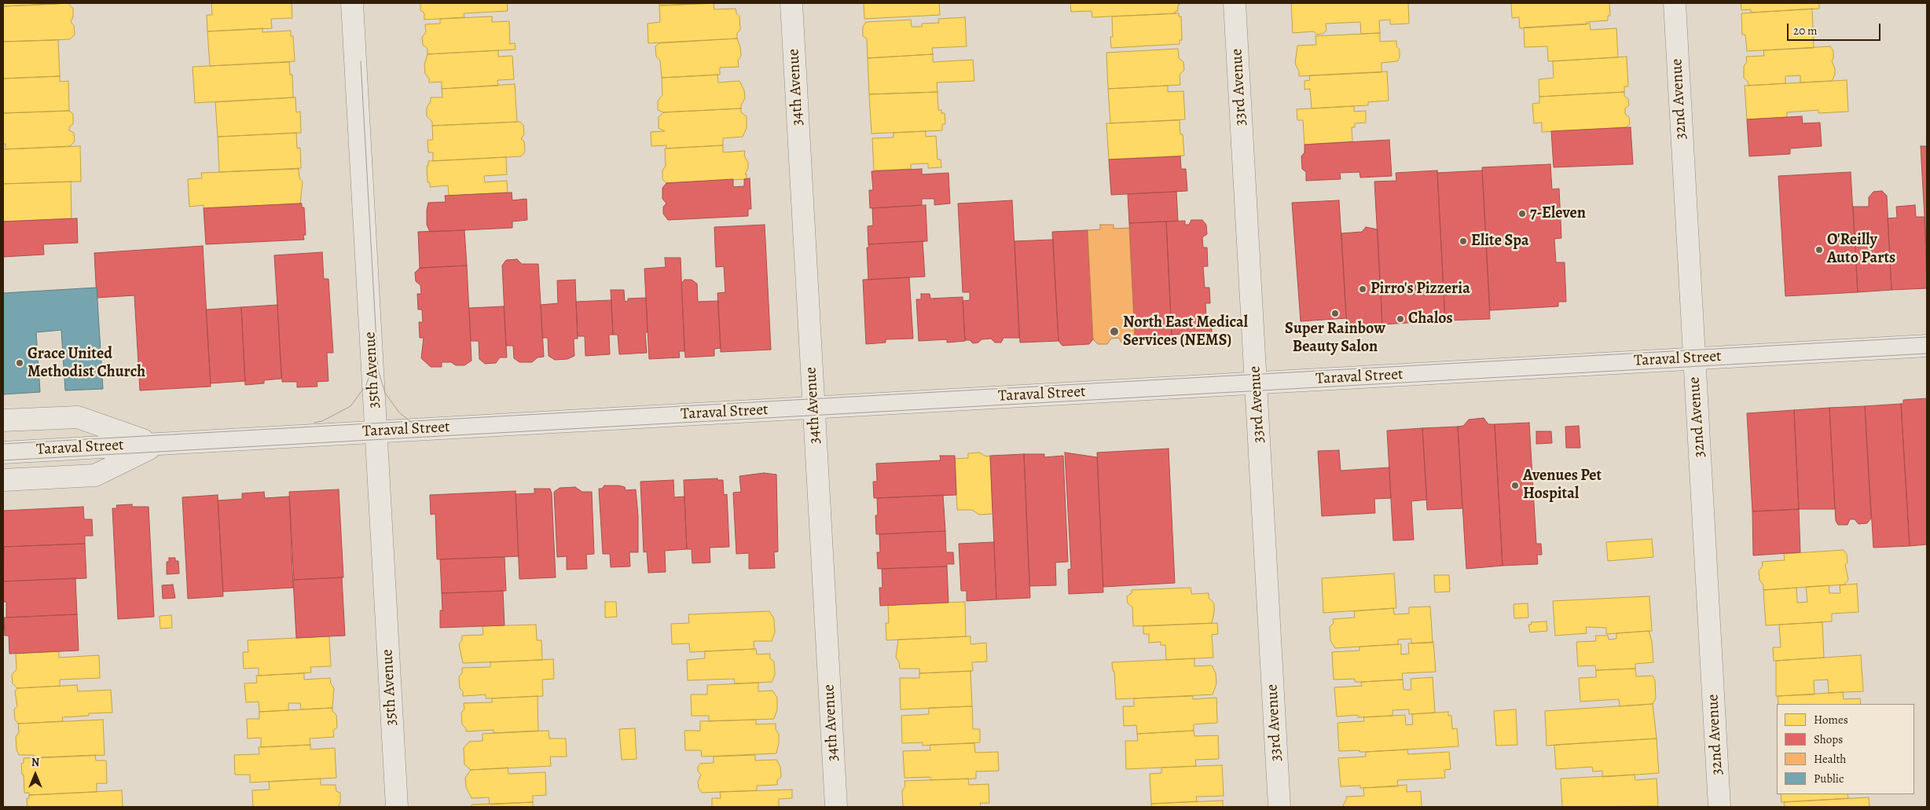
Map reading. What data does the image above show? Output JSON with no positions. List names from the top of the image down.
{
  "streets": {
    "street": [
      "34th Avenue",
      "33rd Avenue",
      "32nd Avenue",
      "Taraval Street",
      "35th Avenue"
    ]
  },
  "crossings": [
    ["34th Avenue", "Taraval Street"],
    ["33rd Avenue", "Taraval Street"],
    ["32nd Avenue", "Taraval Street"],
    ["Taraval Street", "35th Avenue"]
  ],
  "places": [
    "7-Eleven",
    "Elite Spa",
    "O'Reilly Auto Parts",
    "Pirro's Pizzeria",
    "Super Rainbow Beauty Salon",
    "Chalos",
    "North East Medical Services (NEMS)",
    "Grace United Methodist Church",
    "Avenues Pet Hospital"
  ],
  "legend": [
    "Homes",
    "Shops",
    "Health",
    "Public"
  ],
  "scale_bar": "20 m",
  "north": "top"
}
